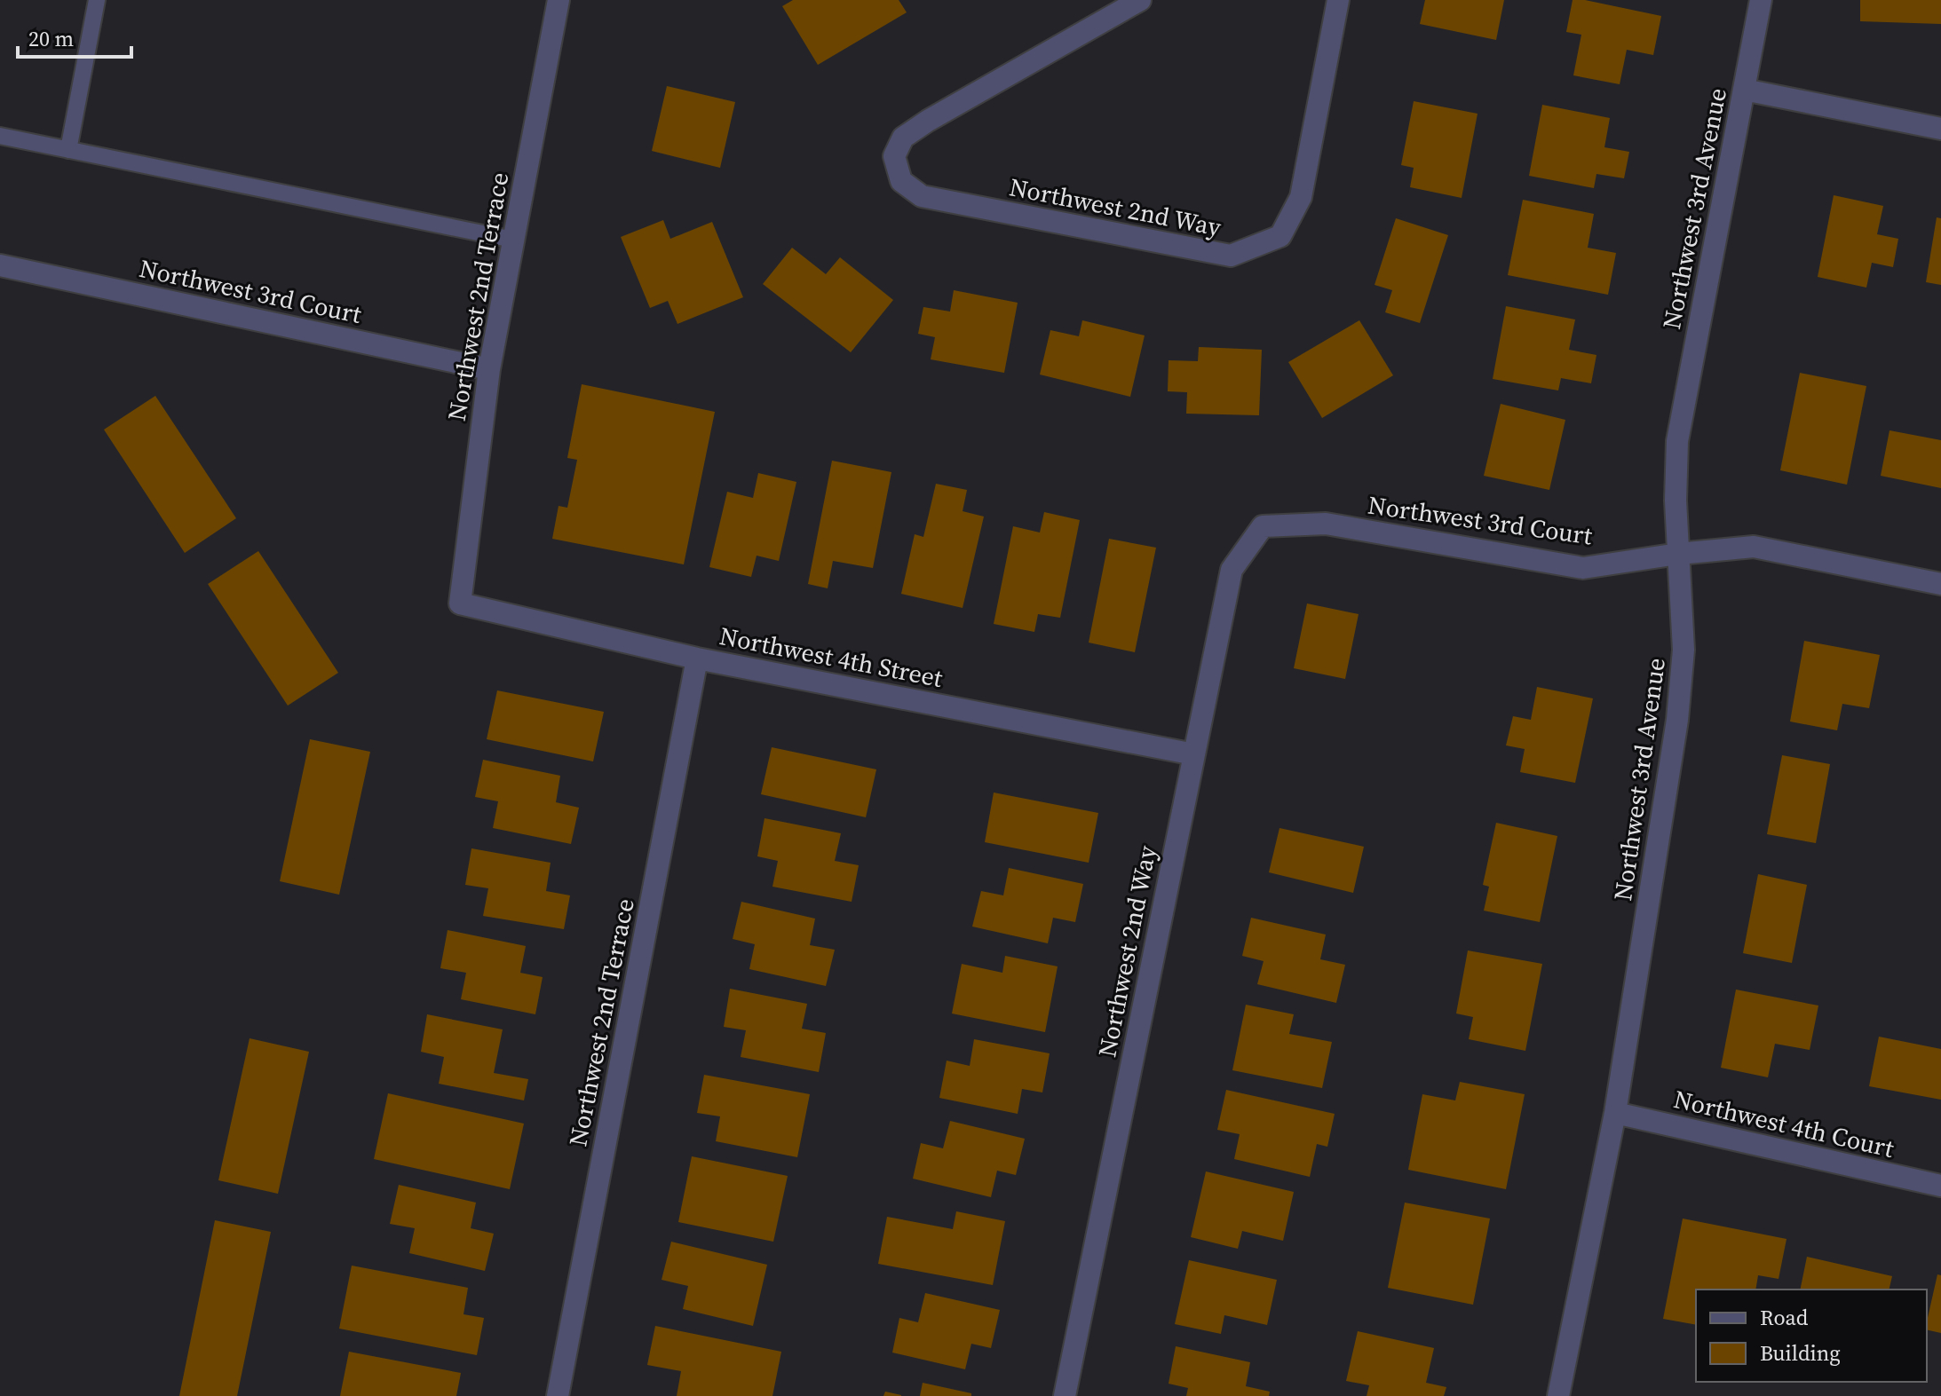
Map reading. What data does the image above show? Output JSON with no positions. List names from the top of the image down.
{
  "streets": {
    "street": [
      "Northwest 2nd Way",
      "Northwest 3rd Avenue",
      "Northwest 3rd Court",
      "Northwest 2nd Terrace",
      "Northwest 4th Street",
      "Northwest 4th Court"
    ]
  },
  "crossings": [
    ["Northwest 2nd Way", "Northwest 3rd Court"],
    ["Northwest 2nd Way", "Northwest 4th Street"],
    ["Northwest 3rd Avenue", "Northwest 3rd Court"],
    ["Northwest 3rd Avenue", "Northwest 4th Court"],
    ["Northwest 3rd Court", "Northwest 2nd Terrace"],
    ["Northwest 2nd Terrace", "Northwest 4th Street"]
  ],
  "legend": ["Road", "Building"],
  "scale_bar": "20 m"
}
